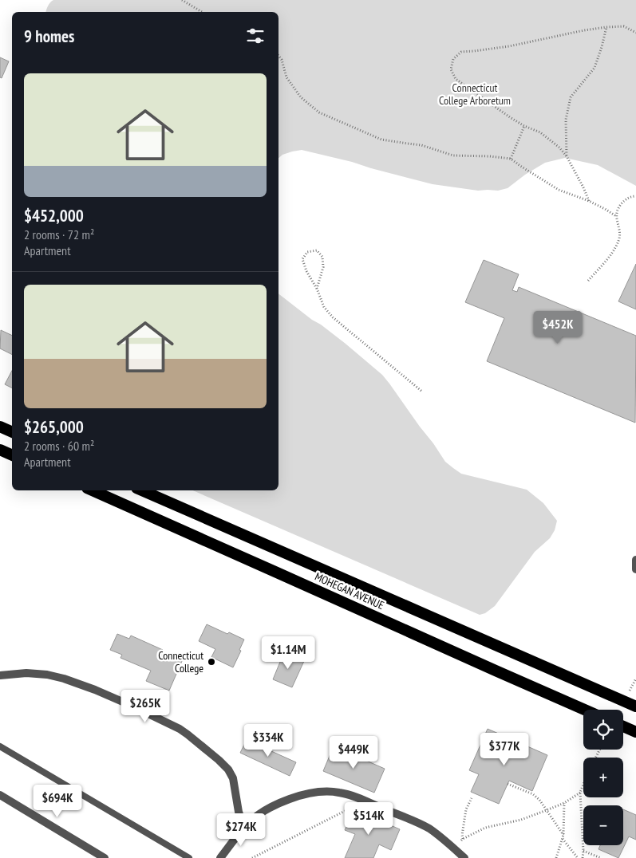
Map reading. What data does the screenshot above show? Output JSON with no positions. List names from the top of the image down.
{
  "streets": {
    "highway": ["MOHEGAN AVENUE"]
  },
  "parks": ["Connecticut College Arboretum"],
  "places": ["Connecticut College"],
  "page": {
    "heading": "9 homes",
    "list": [
      {
        "name": "$452,000",
        "note": "2 rooms · 72 m² · Apartment"
      },
      {
        "name": "$265,000",
        "note": "2 rooms · 60 m² · Apartment"
      }
    ],
    "price": [
      "$452K",
      "$1.14M",
      "$265K",
      "$334K",
      "$377K",
      "$449K",
      "$694K",
      "$514K",
      "$274K"
    ],
    "map_buttons": ["+", "−"]
  }
}
